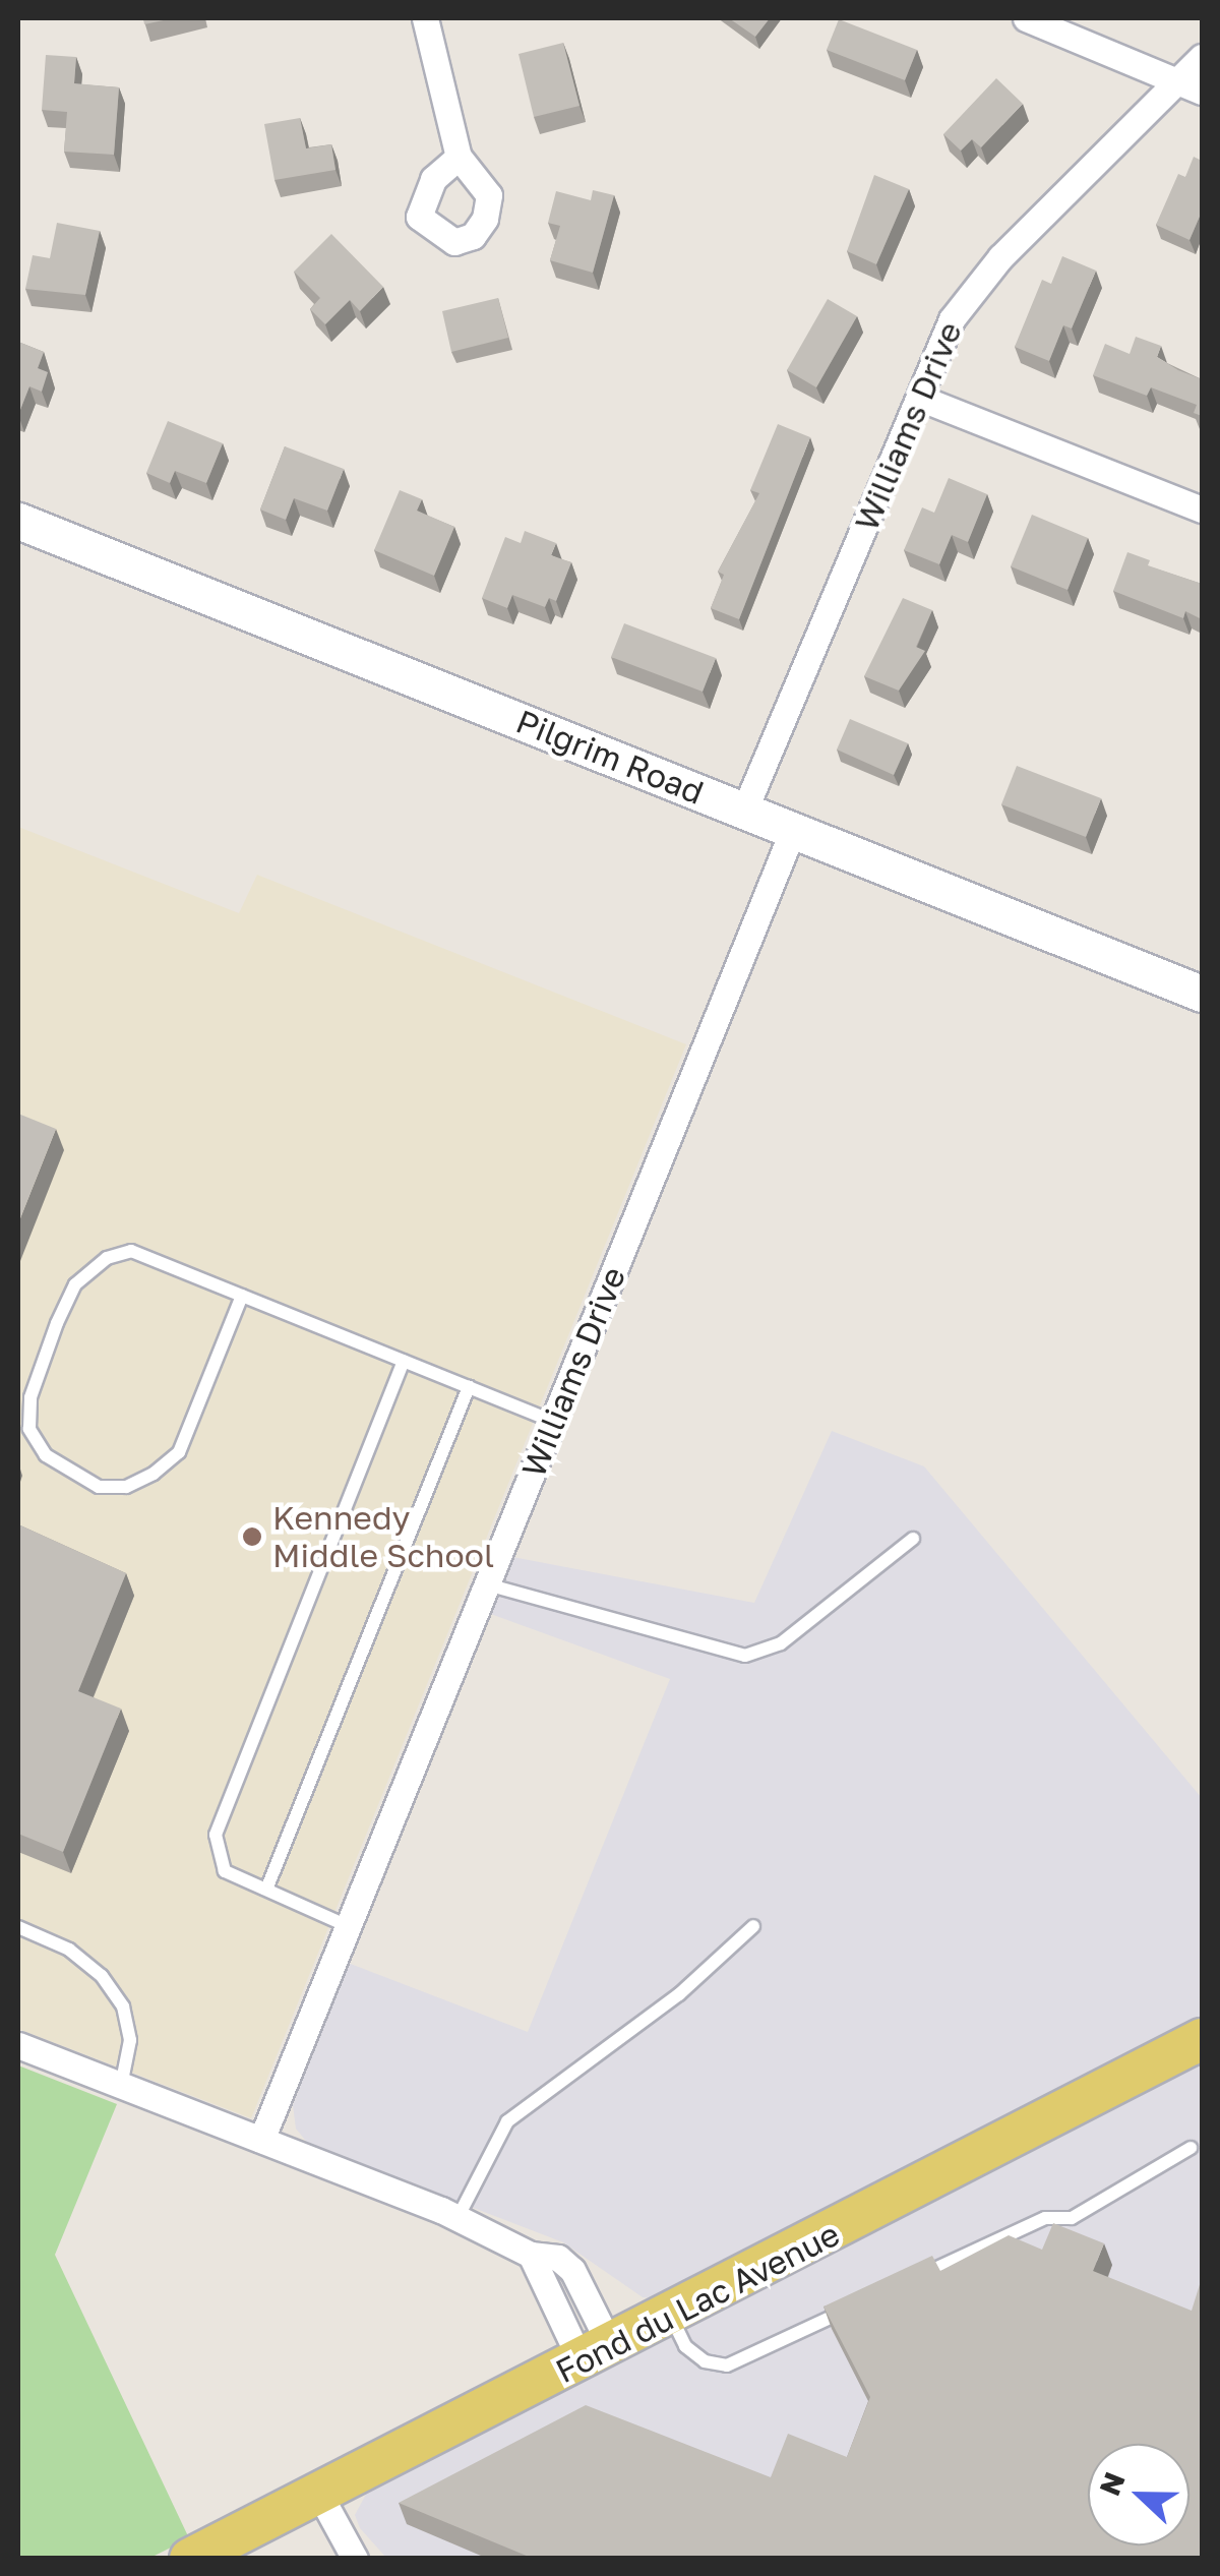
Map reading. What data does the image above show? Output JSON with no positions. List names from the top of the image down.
{
  "streets": {
    "main road": ["Fond du Lac Avenue"],
    "street": ["Williams Drive", "Pilgrim Road"]
  },
  "crossings": [
    ["Williams Drive", "Pilgrim Road"]
  ],
  "places": ["Kennedy Middle School"],
  "north": "left"
}
